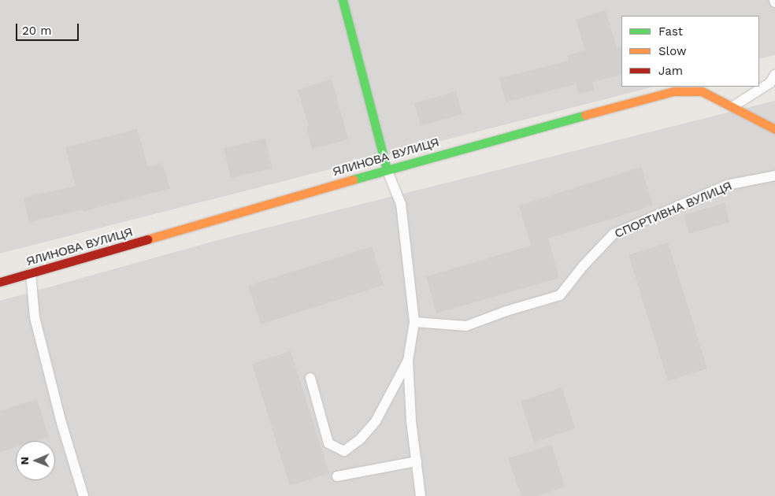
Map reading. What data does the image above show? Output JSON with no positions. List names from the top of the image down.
{
  "streets": {
    "street": ["ЯЛИНОВА ВУЛИЦЯ"],
    "lane": ["СПОРТИВНА ВУЛИЦЯ"]
  },
  "legend": ["Fast", "Slow", "Jam"],
  "scale_bar": "20 m",
  "north": "left"
}
